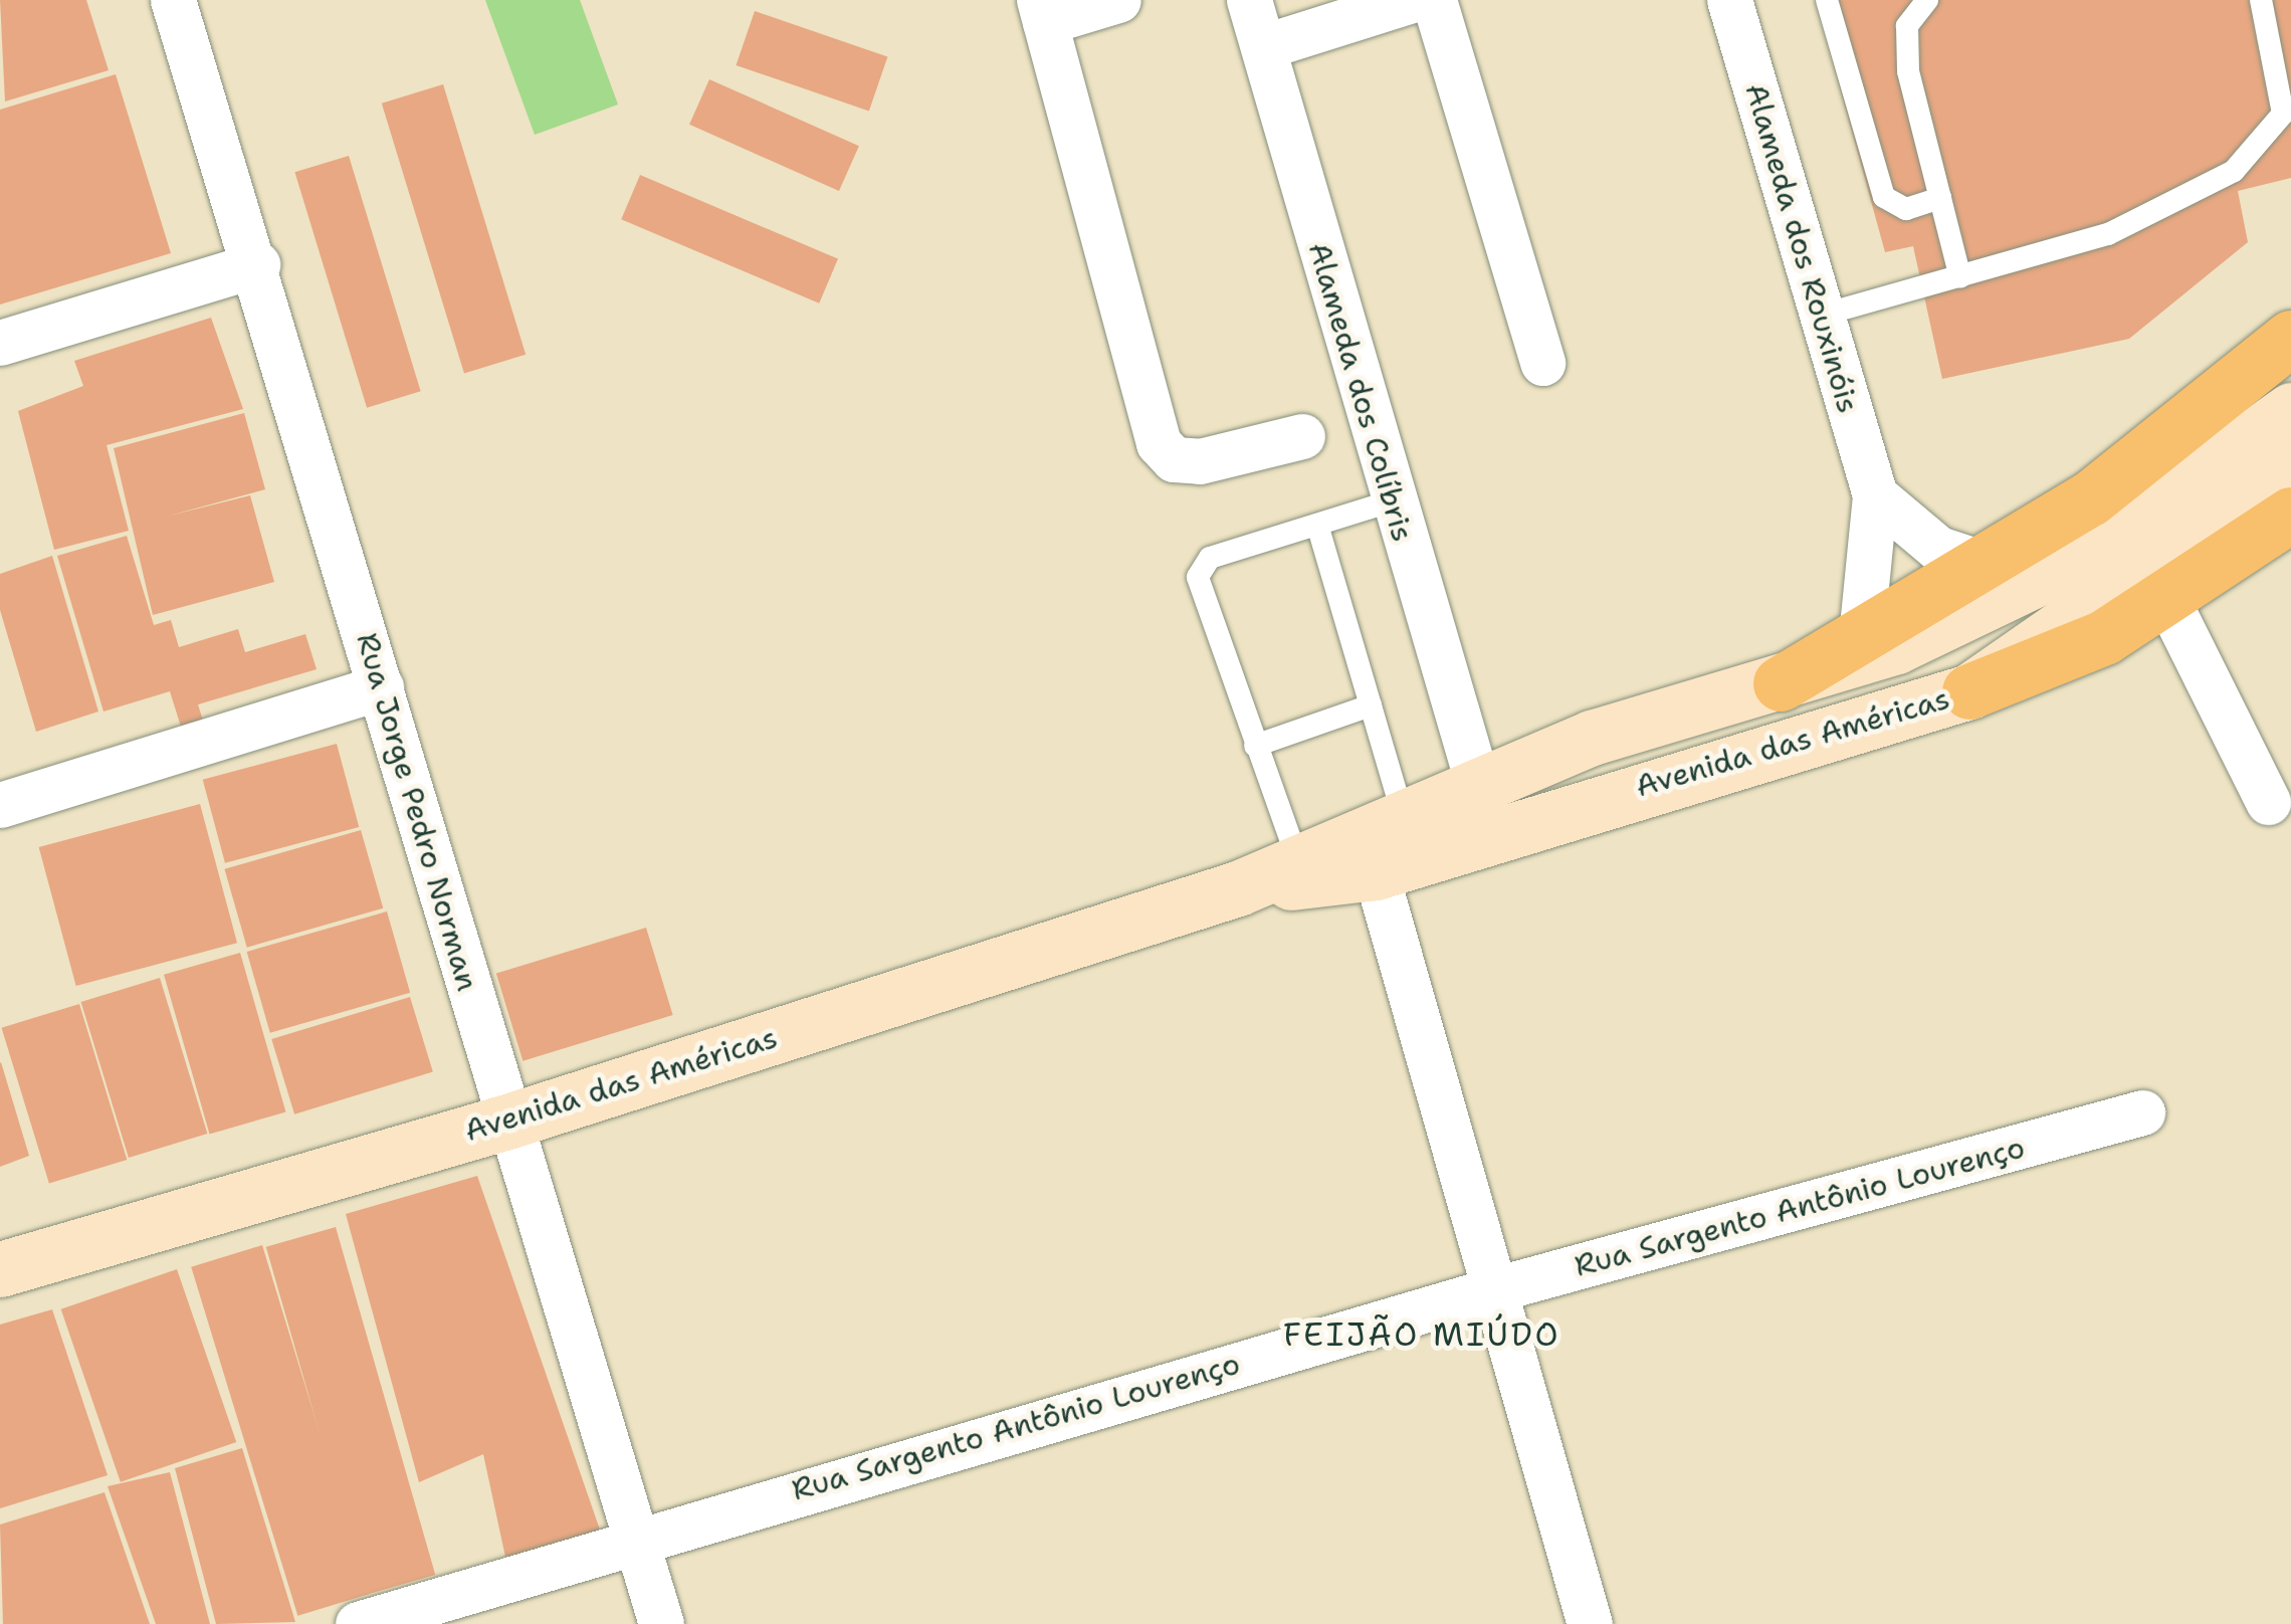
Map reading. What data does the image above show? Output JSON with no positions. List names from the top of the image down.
{
  "streets": {
    "main road": ["Avenida das Américas"],
    "street": [
      "Alameda dos Rouxinóis",
      "Alameda dos Colíbris",
      "Rua Jorge Pedro Norman",
      "Rua Sargento Antônio Lourenço"
    ]
  },
  "crossings": [
    ["Alameda dos Colíbris", "Avenida das Américas"],
    ["Avenida das Américas", "Rua Jorge Pedro Norman"],
    ["Rua Jorge Pedro Norman", "Rua Sargento Antônio Lourenço"]
  ],
  "districts": ["FEIJÃO MIÚDO"]
}
